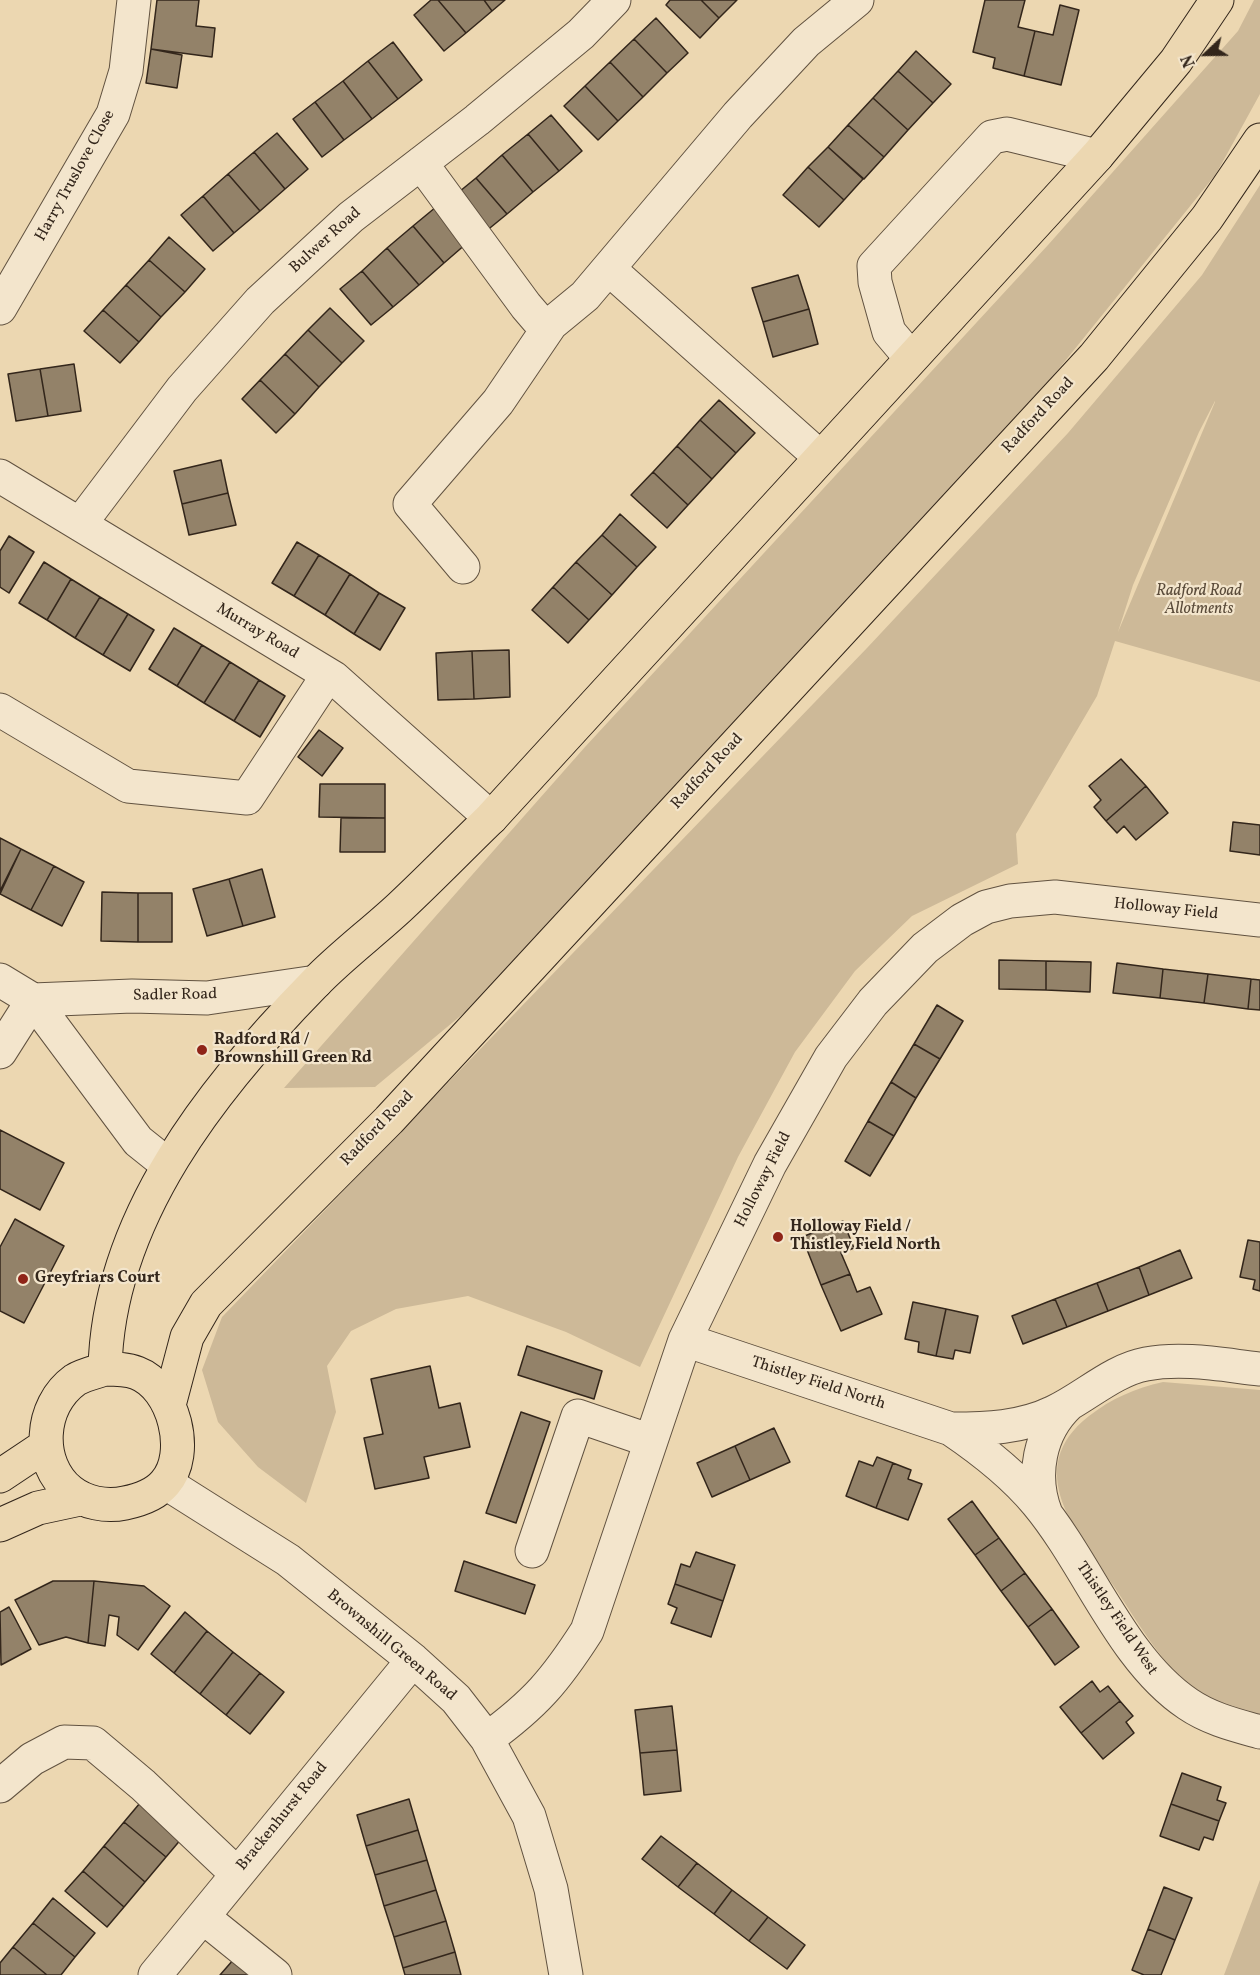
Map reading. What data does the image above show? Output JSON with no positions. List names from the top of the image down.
{
  "streets": {
    "main road": ["Radford Road"],
    "street": [
      "Harry Truslove Close",
      "Bulwer Road",
      "Murray Road",
      "Holloway Field",
      "Sadler Road",
      "Thistley Field North",
      "Thistley Field West",
      "Brownshill Green Road",
      "Brackenhurst Road"
    ]
  },
  "crossings": [
    ["Bulwer Road", "Murray Road"],
    ["Radford Road", "Brownshill Green Road"],
    ["Holloway Field", "Thistley Field North"],
    ["Holloway Field", "Brownshill Green Road"],
    ["Thistley Field North", "Thistley Field West"],
    ["Brownshill Green Road", "Brackenhurst Road"]
  ],
  "parks": ["Radford Road Allotments"],
  "places": ["Radford Rd / Brownshill Green Rd", "Holloway Field / Thistley Field North", "Greyfriars Court"],
  "north": "left"
}
